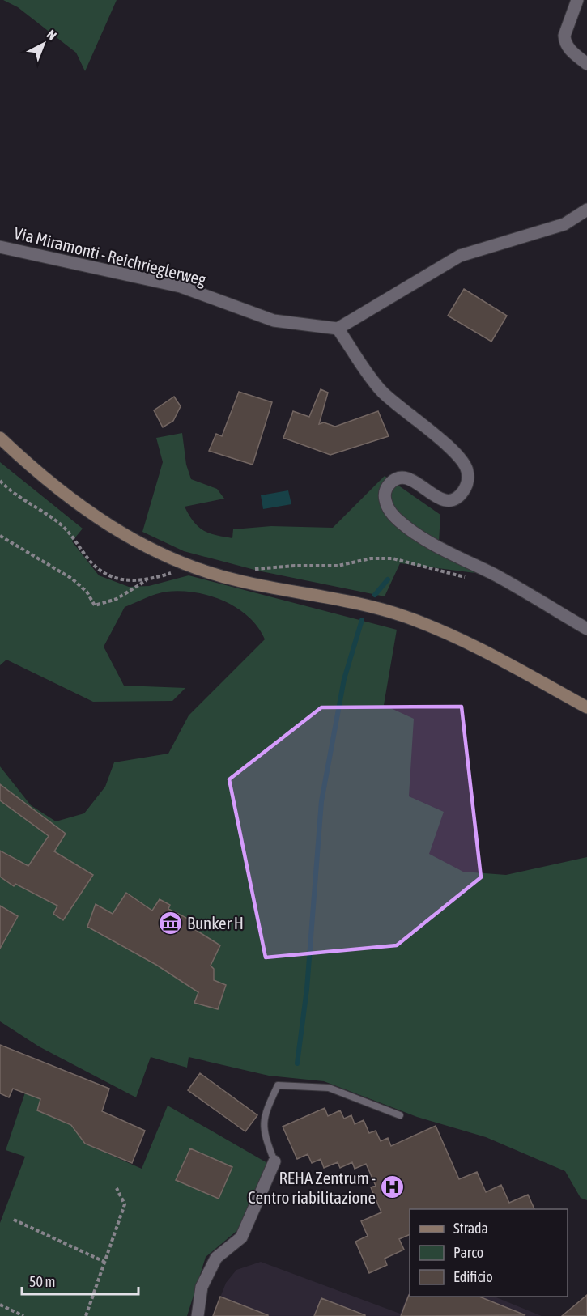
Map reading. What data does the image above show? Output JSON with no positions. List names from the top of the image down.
{
  "streets": {
    "street": ["Via Miramonti - Reichrieglerweg"]
  },
  "places": {
    "museum": ["Bunker H"],
    "hospital": ["REHA Zentrum - Centro riabilitazione"]
  },
  "legend": ["Strada", "Parco", "Edificio"],
  "scale_bar": "50 m",
  "north": "top right"
}
